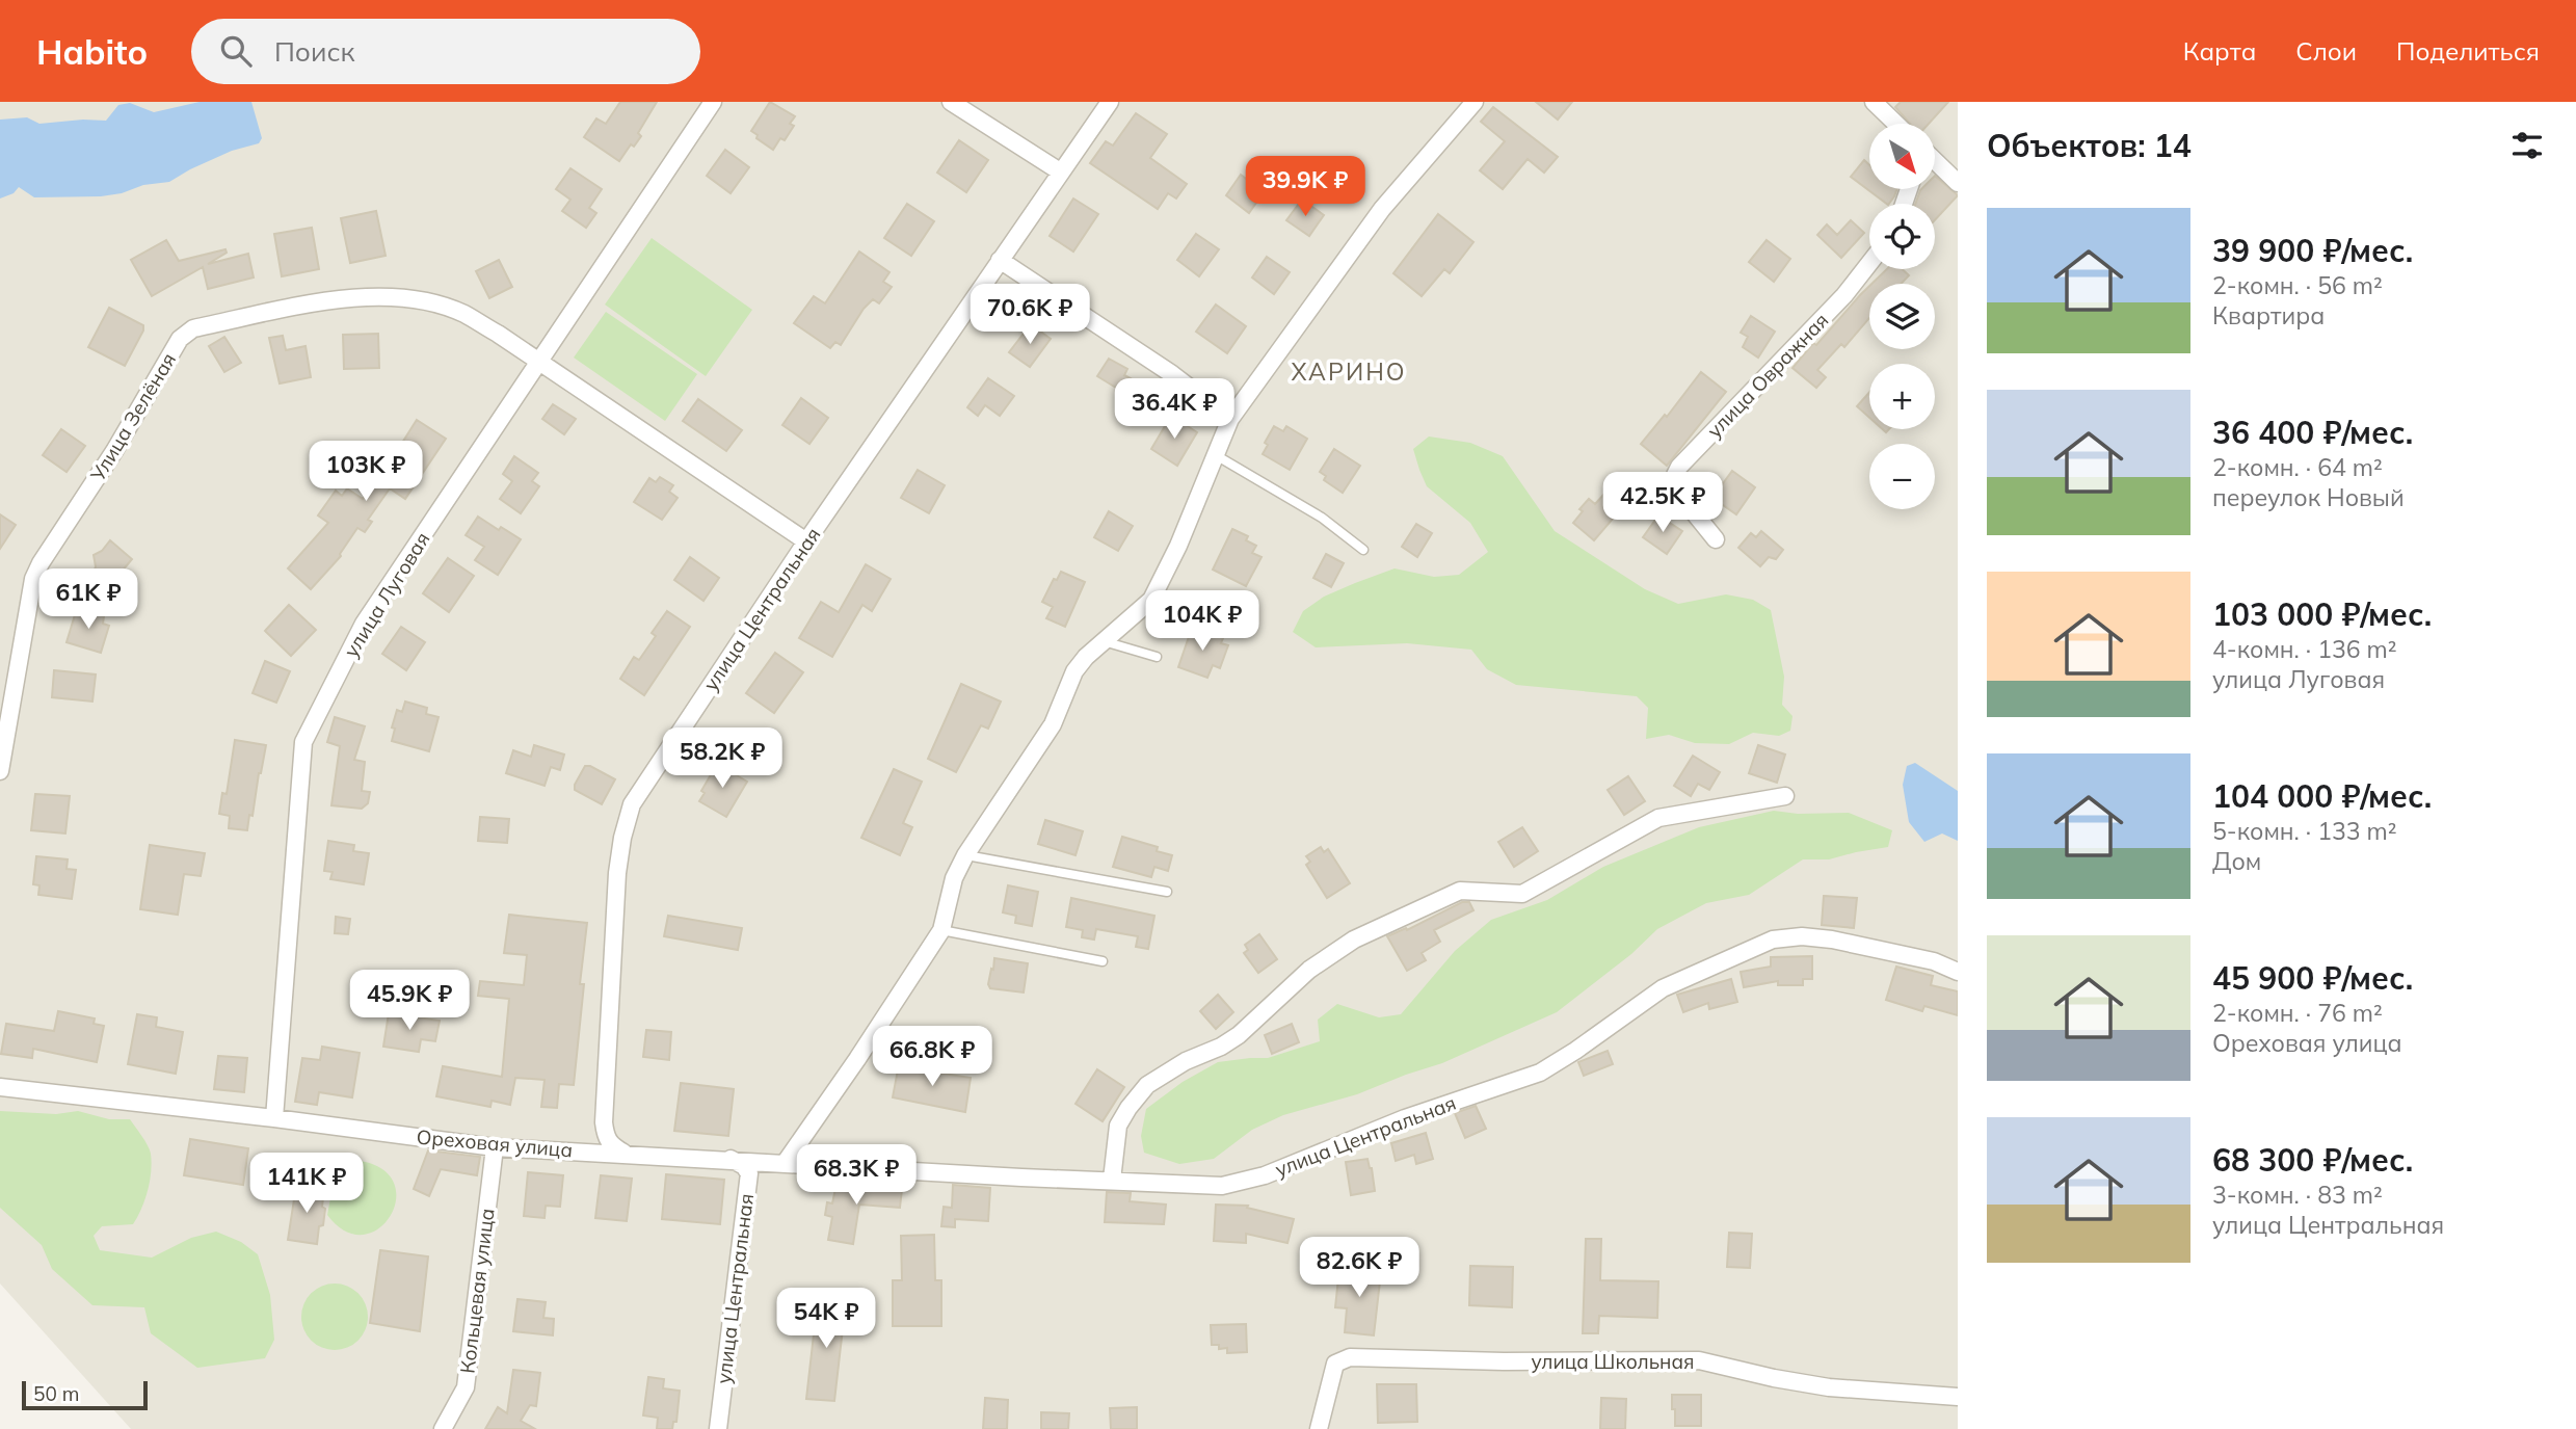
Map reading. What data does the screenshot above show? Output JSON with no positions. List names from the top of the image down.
{
  "streets": {
    "street": [
      "улица Овражная",
      "Улица Зелёная",
      "улица Луговая",
      "улица Центральная",
      "Ореховая улица",
      "Кольцевая улица",
      "улица Школьная"
    ]
  },
  "crossings": [
    ["Улица Зелёная", "улица Луговая"],
    ["Улица Зелёная", "улица Центральная"],
    ["улица Луговая", "Ореховая улица"],
    ["улица Центральная", "Ореховая улица"],
    ["Ореховая улица", "Кольцевая улица"]
  ],
  "districts": ["ХАРИНО"],
  "scale_bar": "50 m",
  "north": "bottom right",
  "page": {
    "header": "Habito",
    "search": "Поиск",
    "nav": ["Карта", "Слои", "Поделиться"],
    "heading": "Объектов: 14",
    "map_buttons": ["+", "−"],
    "price": [
      "39.9K ₽",
      "70.6K ₽",
      "36.4K ₽",
      "103K ₽",
      "42.5K ₽",
      "61K ₽",
      "104K ₽",
      "58.2K ₽",
      "45.9K ₽",
      "66.8K ₽",
      "68.3K ₽",
      "141K ₽",
      "82.6K ₽",
      "54K ₽"
    ],
    "list": [
      {
        "name": "39 900 ₽/мес.",
        "note": "2-комн. · 56 m² · Квартира"
      },
      {
        "name": "36 400 ₽/мес.",
        "note": "2-комн. · 64 m² · переулок Новый"
      },
      {
        "name": "103 000 ₽/мес.",
        "note": "4-комн. · 136 m² · улица Луговая"
      },
      {
        "name": "104 000 ₽/мес.",
        "note": "5-комн. · 133 m² · Дом"
      },
      {
        "name": "45 900 ₽/мес.",
        "note": "2-комн. · 76 m² · Ореховая улица"
      },
      {
        "name": "68 300 ₽/мес.",
        "note": "3-комн. · 83 m² · улица Центральная"
      }
    ],
    "scale": "50 m"
  }
}
